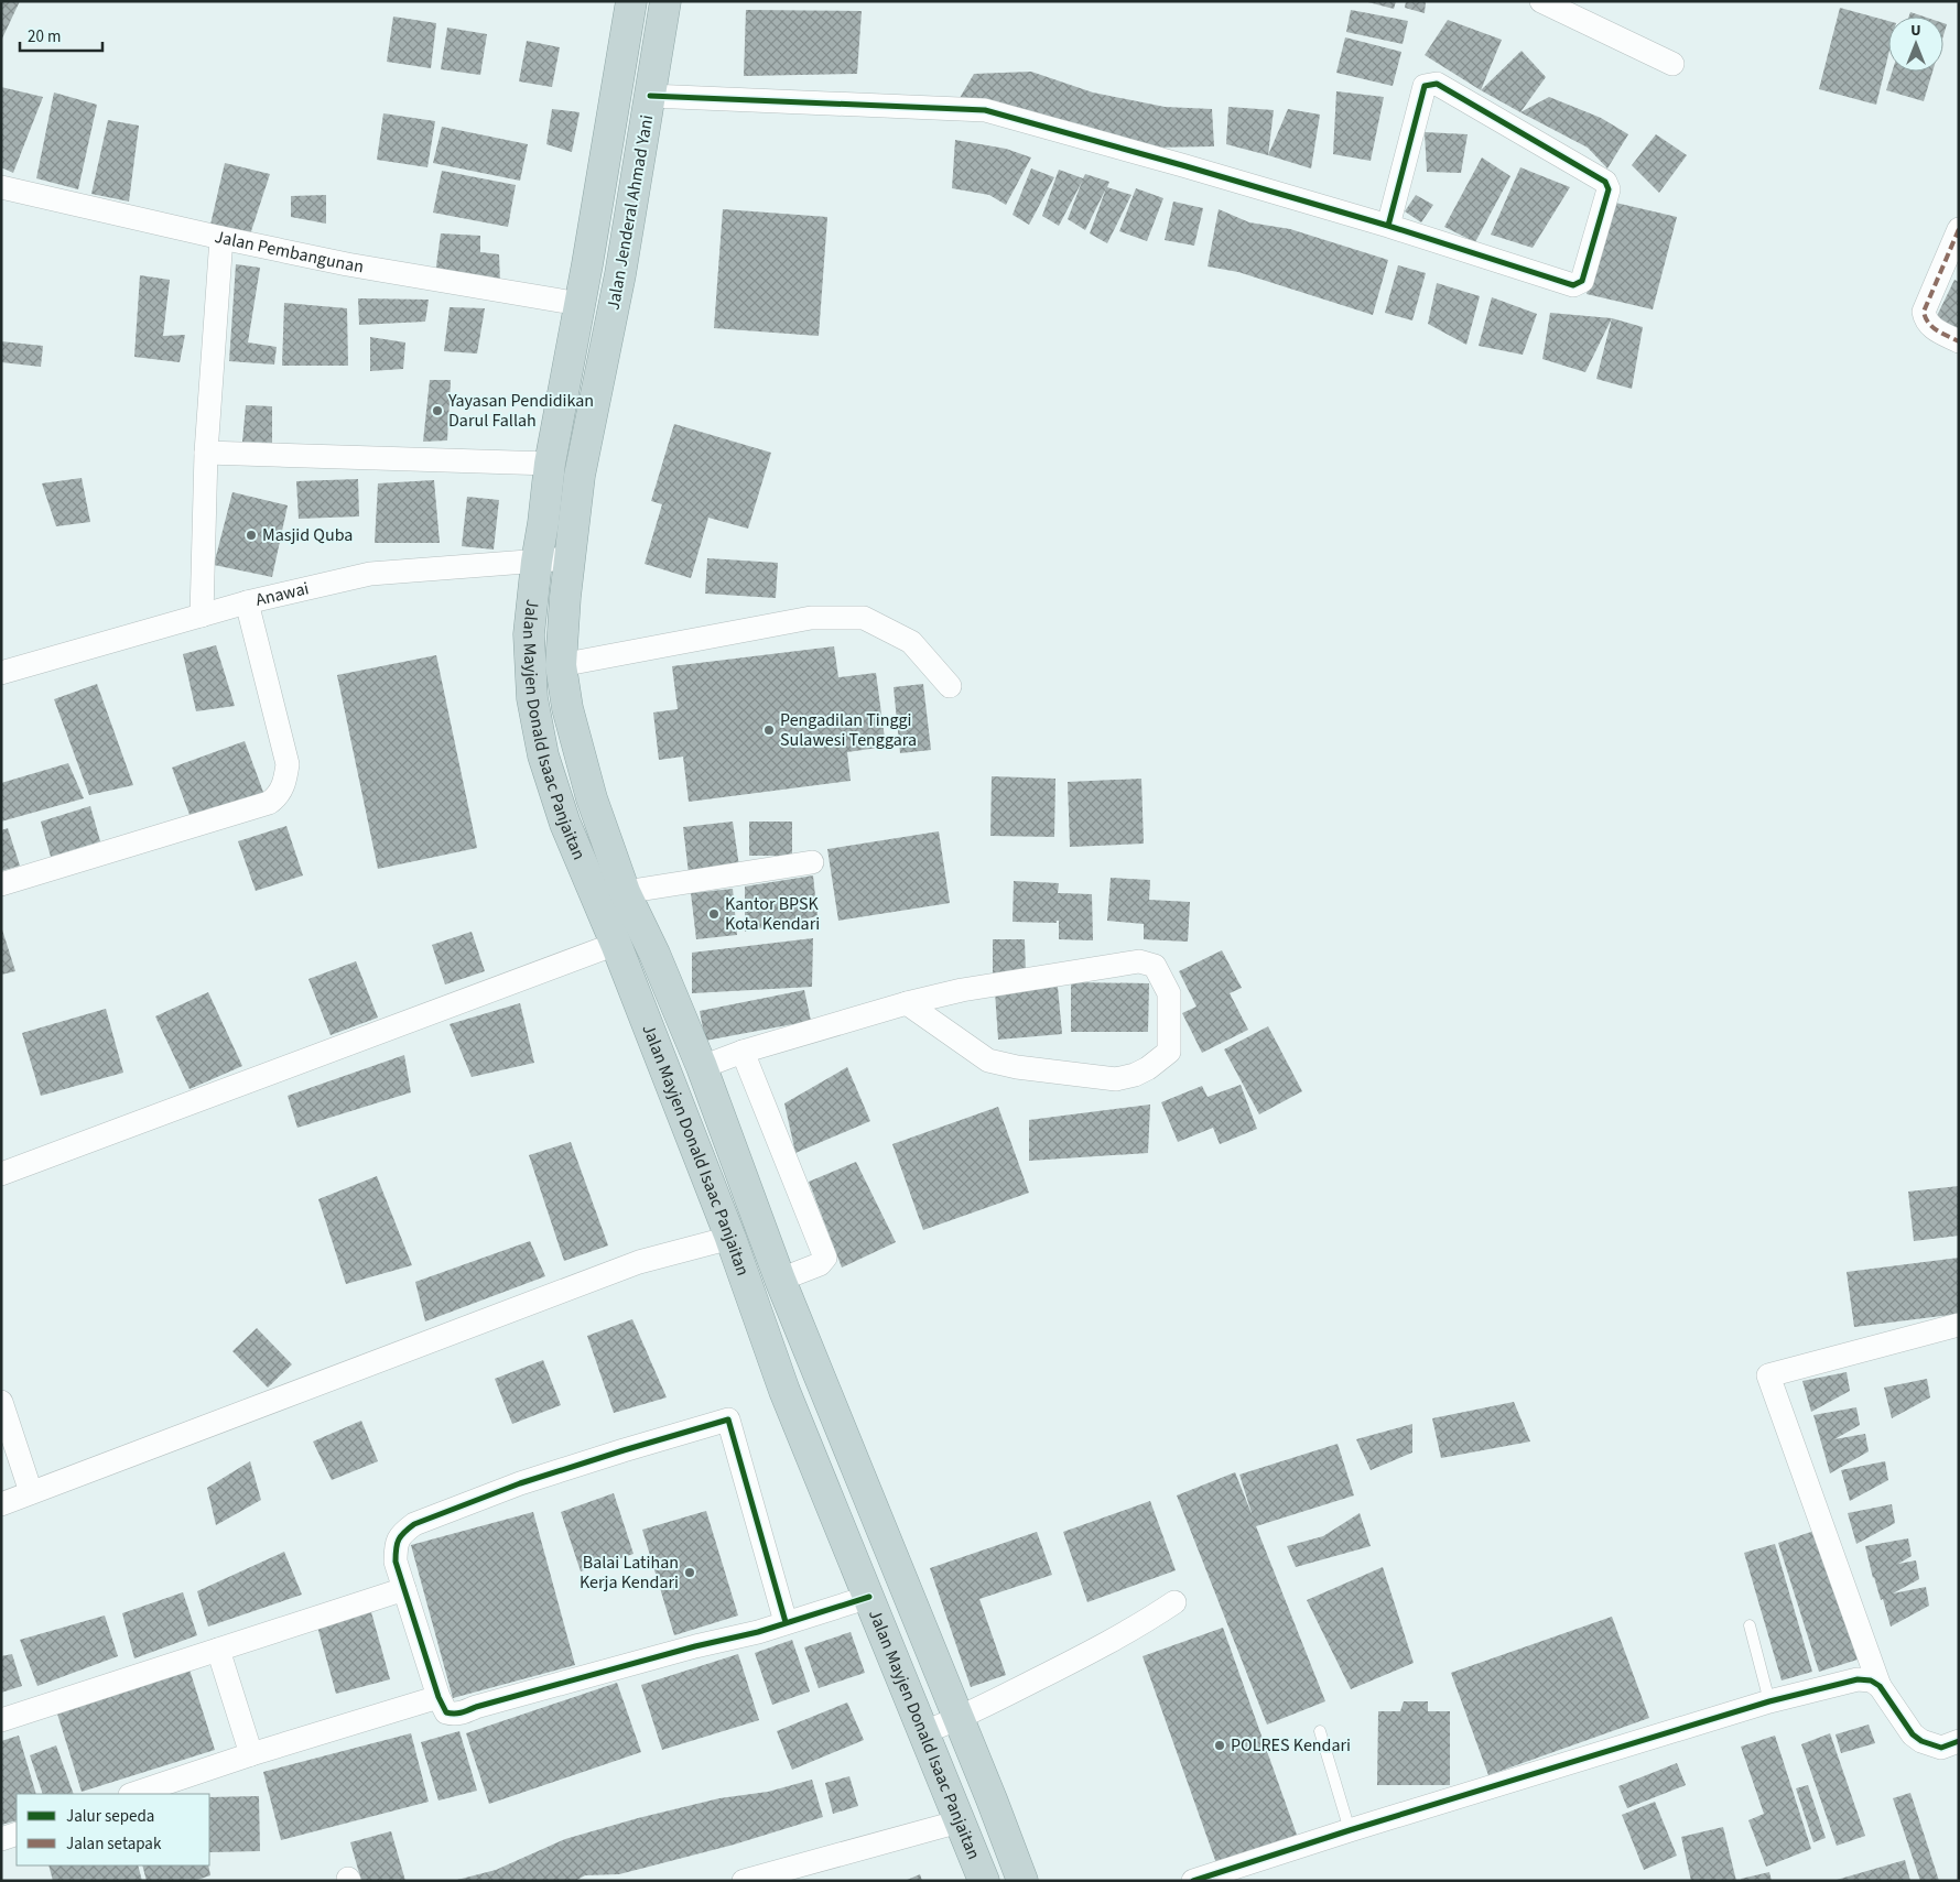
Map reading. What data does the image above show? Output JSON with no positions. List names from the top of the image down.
{
  "streets": {
    "highway": ["Jalan Jenderal Ahmad Yani", "Jalan Mayjen Donald Isaac Panjaitan"],
    "street": ["Jalan Pembangunan", "Anawai"]
  },
  "crossings": [
    ["Jalan Jenderal Ahmad Yani", "Jalan Pembangunan"],
    ["Jalan Jenderal Ahmad Yani", "Jalan Mayjen Donald Isaac Panjaitan"],
    ["Anawai", "Jalan Mayjen Donald Isaac Panjaitan"]
  ],
  "places": [
    "Yayasan Pendidikan Darul Fallah",
    "Masjid Quba",
    "Pengadilan Tinggi Sulawesi Tenggara",
    "Kantor BPSK Kota Kendari",
    "Balai Latihan Kerja Kendari",
    "POLRES Kendari"
  ],
  "legend": ["Jalur sepeda", "Jalan setapak"],
  "scale_bar": "20 m",
  "north": "top"
}
